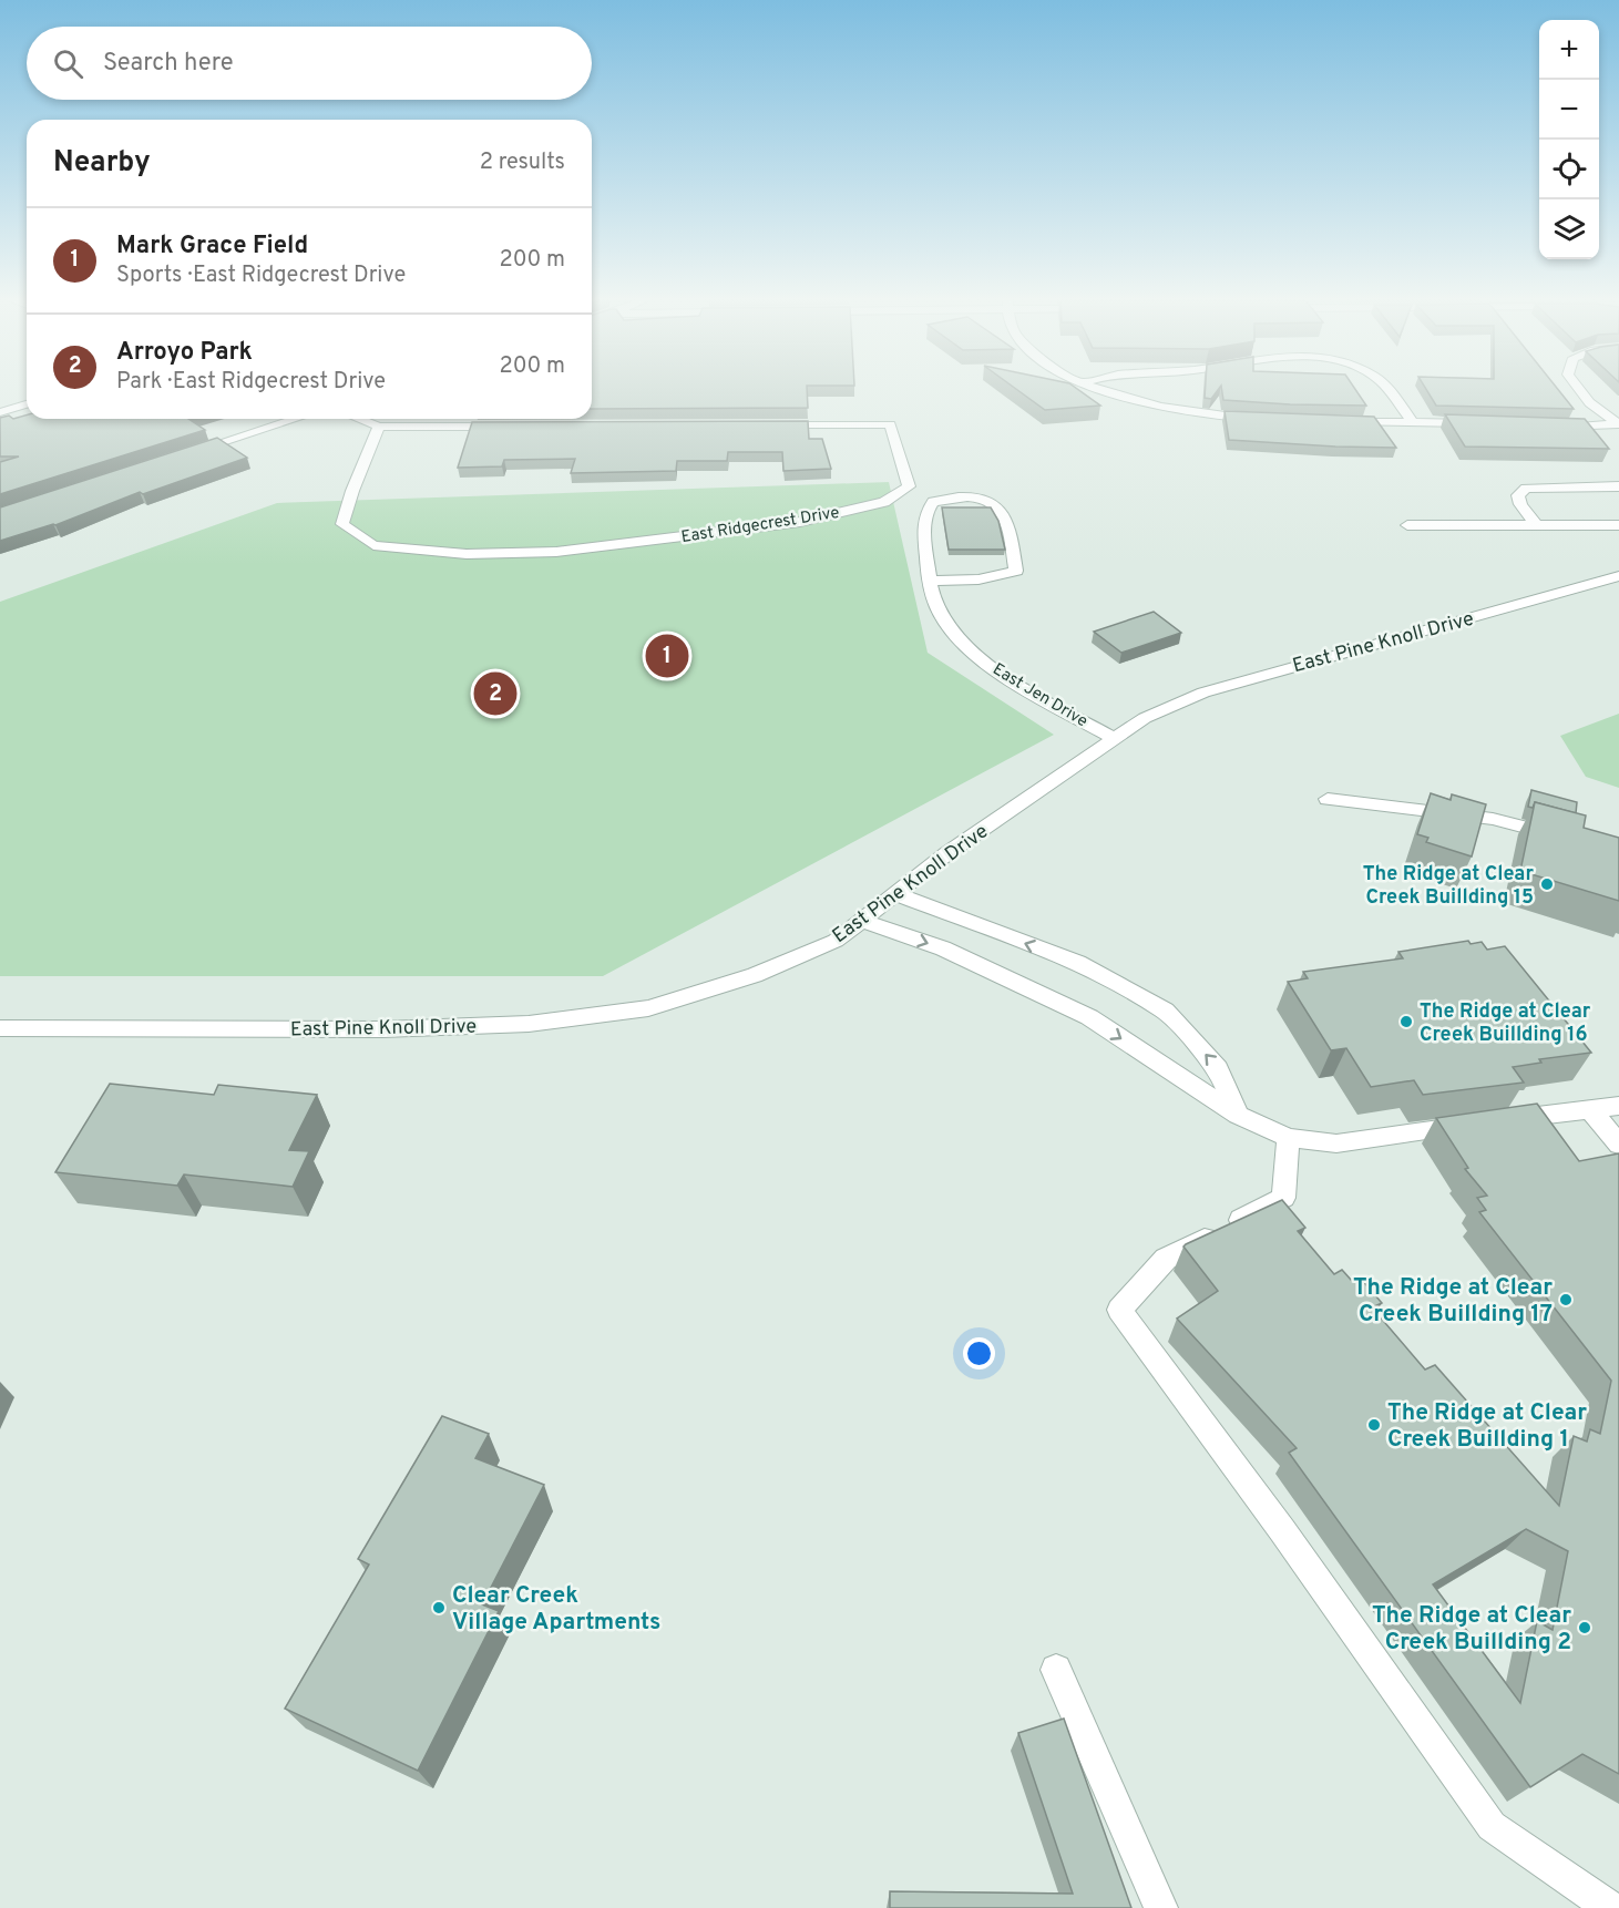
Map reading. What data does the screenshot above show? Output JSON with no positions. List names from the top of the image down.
{
  "streets": {
    "street": ["East Ridgecrest Drive", "East Pine Knoll Drive", "East Jen Drive"]
  },
  "crossings": [
    ["East Pine Knoll Drive", "East Jen Drive"]
  ],
  "places": [
    "The Ridge at Clear Creek Buillding 15",
    "The Ridge at Clear Creek Buillding 16",
    "The Ridge at Clear Creek Buillding 17",
    "The Ridge at Clear Creek Buillding 1",
    "Clear Creek Village Apartments",
    "The Ridge at Clear Creek Buillding 2"
  ],
  "page": {
    "map_buttons": ["+", "−"],
    "search": "Search here",
    "heading": ["Nearby", "2 results"],
    "list": [
      {
        "mark": "1",
        "name": "Mark Grace Field",
        "note": "Sports · East Ridgecrest Drive",
        "value": "200 m"
      },
      {
        "mark": "2",
        "name": "Arroyo Park",
        "note": "Park · East Ridgecrest Drive",
        "value": "200 m"
      }
    ],
    "pins": ["1", "2"]
  }
}
